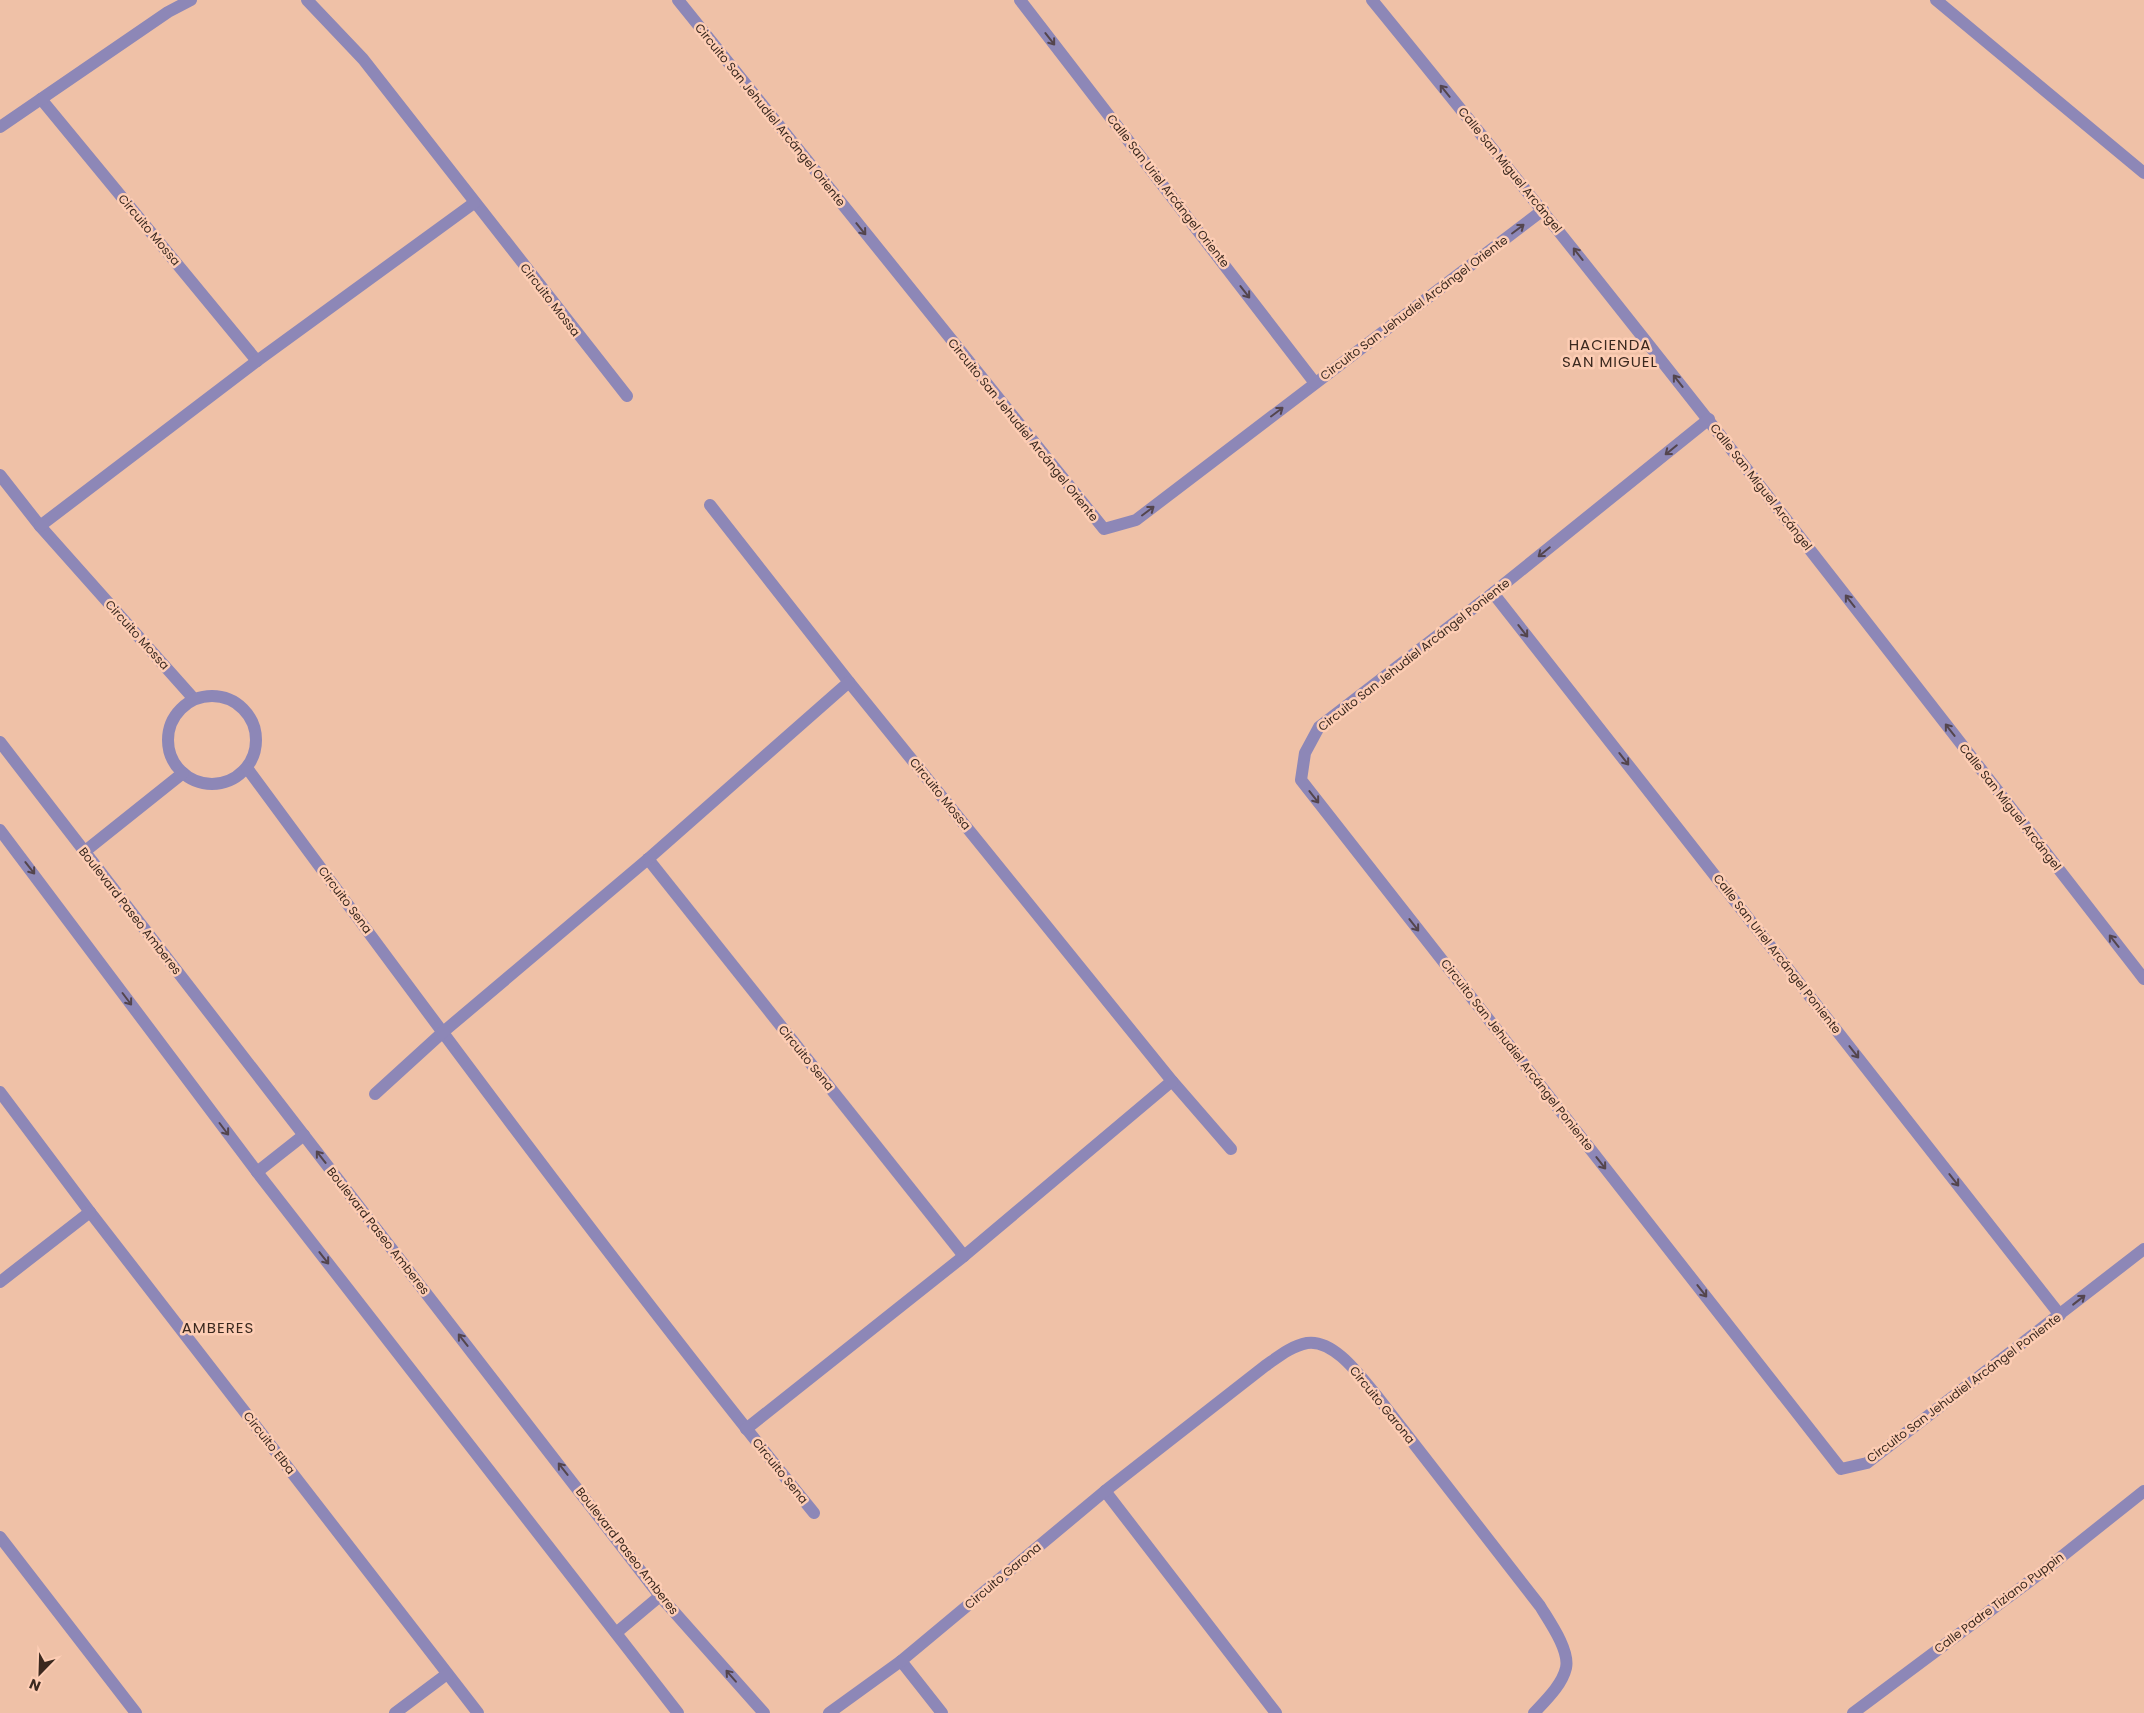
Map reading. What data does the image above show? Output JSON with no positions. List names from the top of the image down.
{
  "streets": {
    "street": [
      "Circuito San Jehudiel Arcángel Oriente",
      "Calle San Miguel Arcángel",
      "Calle San Uriel Arcángel Oriente",
      "Circuito Mossa",
      "Circuito San Jehudiel Arcángel Poniente",
      "Circuito Sena",
      "Boulevard Paseo Amberes",
      "Calle San Uriel Arcángel Poniente",
      "Circuito Garona",
      "Circuito Elba",
      "Calle Padre Tiziano Puppin"
    ]
  },
  "crossings": [
    ["Circuito San Jehudiel Arcángel Oriente", "Calle San Miguel Arcángel"],
    ["Circuito San Jehudiel Arcángel Oriente", "Calle San Uriel Arcángel Oriente"],
    ["Calle San Miguel Arcángel", "Circuito San Jehudiel Arcángel Poniente"],
    ["Circuito Mossa", "Circuito Sena"],
    ["Circuito San Jehudiel Arcángel Poniente", "Calle San Uriel Arcángel Poniente"]
  ],
  "one_way": ["Calle San Miguel Arcángel", "Calle San Uriel Arcángel Oriente", "Calle San Uriel Arcángel Poniente"],
  "districts": ["HACIENDA SAN MIGUEL", "AMBERES"],
  "north": "bottom left"
}
